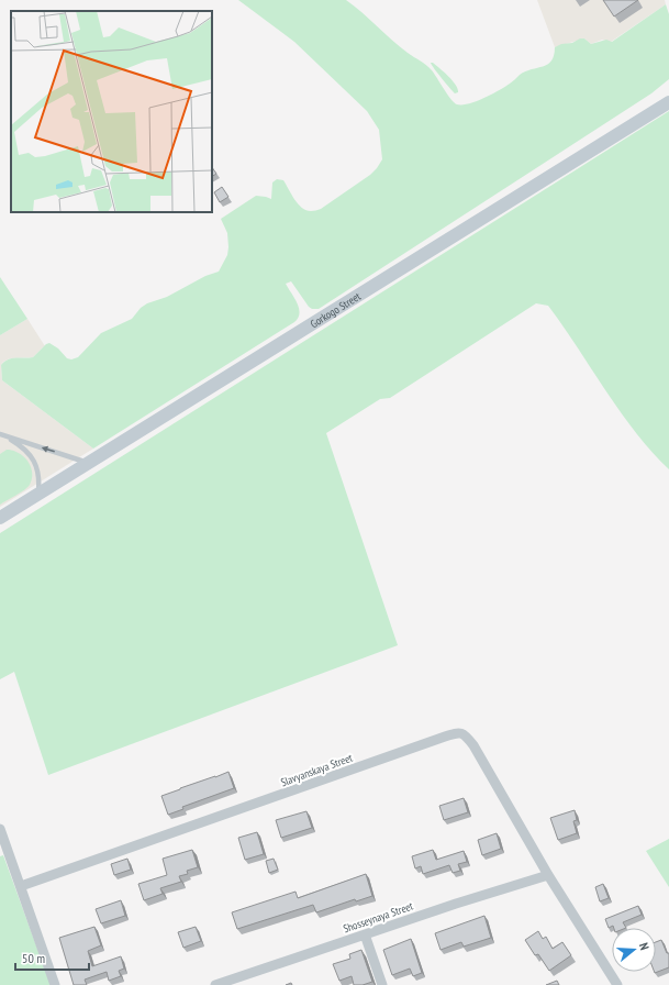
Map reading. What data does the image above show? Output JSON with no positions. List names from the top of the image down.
{
  "streets": {
    "main road": ["Gorkogo Street"],
    "street": ["Slavyanskaya Street", "Shosseynaya Street"]
  },
  "crossings": [
    ["Slavyanskaya Street", "Shosseynaya Street"]
  ],
  "scale_bar": "50 m",
  "north": "right"
}
